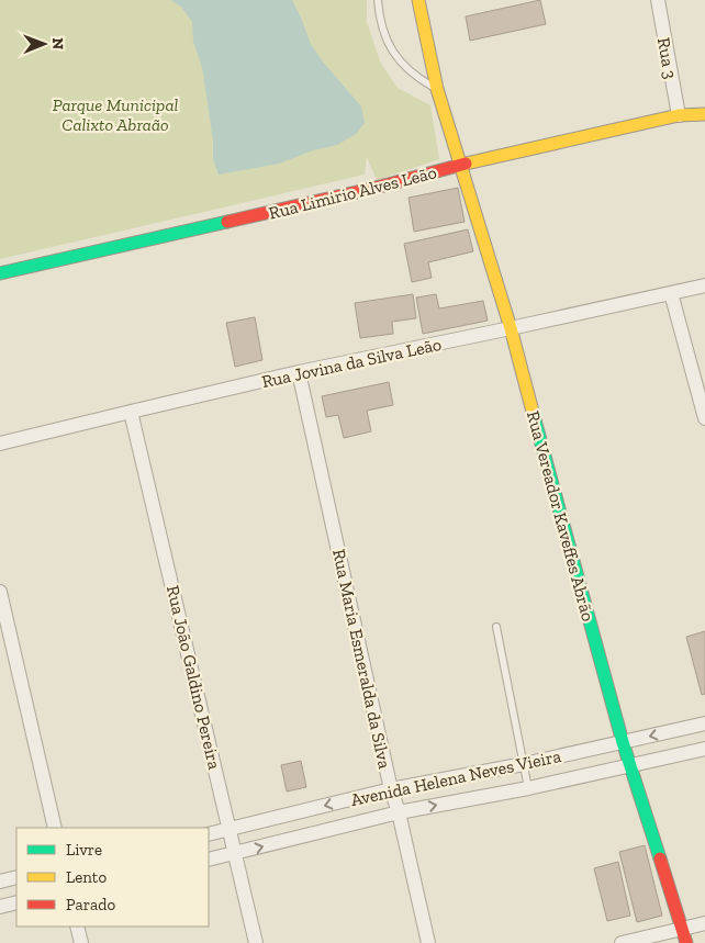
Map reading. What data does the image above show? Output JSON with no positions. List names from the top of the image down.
{
  "streets": {
    "street": [
      "Rua 3",
      "Rua Limirio Alves Leão",
      "Rua Jovina da Silva Leão",
      "Rua Vereador Kaveffes Abrão",
      "Rua Maria Esmeralda da Silva",
      "Rua João Galdino Pereira",
      "Avenida Helena Neves Vieira"
    ]
  },
  "crossings": [
    ["Rua 3", "Rua Limirio Alves Leão"],
    ["Rua Limirio Alves Leão", "Rua Vereador Kaveffes Abrão"],
    ["Rua Jovina da Silva Leão", "Rua Vereador Kaveffes Abrão"],
    ["Rua Jovina da Silva Leão", "Rua Maria Esmeralda da Silva"],
    ["Rua Jovina da Silva Leão", "Rua João Galdino Pereira"],
    ["Rua Vereador Kaveffes Abrão", "Avenida Helena Neves Vieira"],
    ["Rua Maria Esmeralda da Silva", "Avenida Helena Neves Vieira"],
    ["Rua João Galdino Pereira", "Avenida Helena Neves Vieira"]
  ],
  "parks": ["Parque Municipal Calixto Abraão"],
  "legend": ["Livre", "Lento", "Parado"],
  "north": "right"
}
